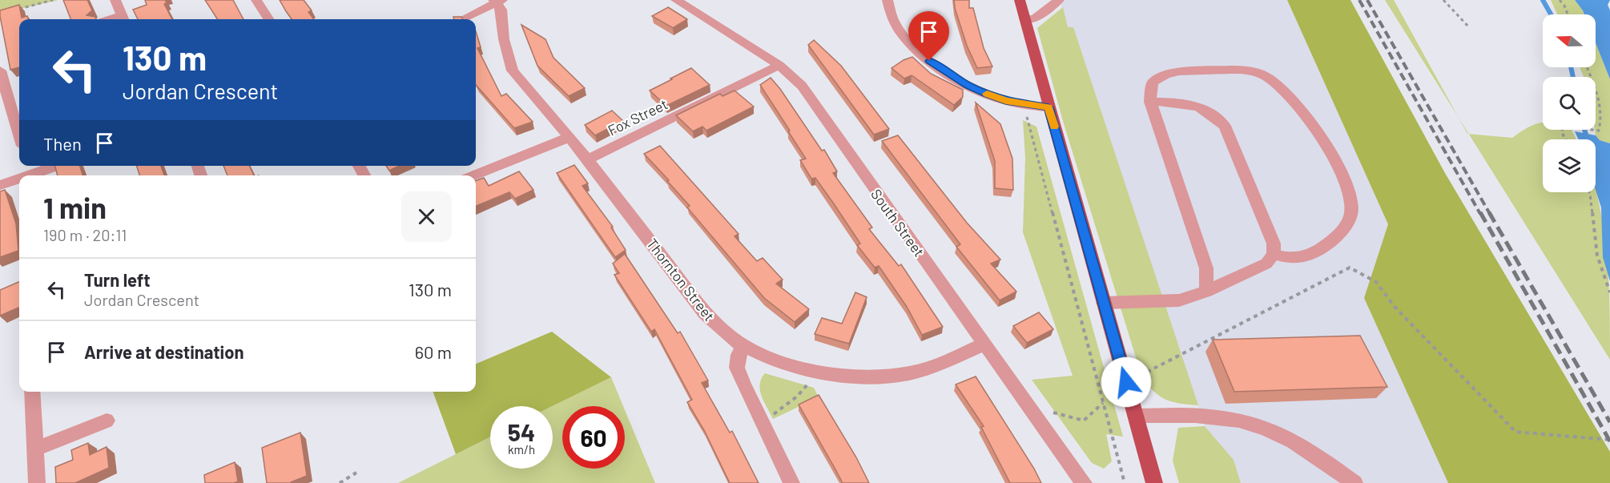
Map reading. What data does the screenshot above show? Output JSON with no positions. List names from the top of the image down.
{
  "streets": {
    "street": ["Fox Street", "South Street", "Thornton Street"]
  },
  "crossings": [
    ["Fox Street", "South Street"],
    ["Fox Street", "Thornton Street"],
    ["South Street", "Thornton Street"]
  ],
  "north": "left",
  "page": {
    "turn": ["130 m", "Jordan Crescent"],
    "then": "Then",
    "heading": ["1 min", "190 m · 20:11"],
    "list": [
      {
        "name": "Turn left",
        "note": "Jordan Crescent",
        "value": "130 m"
      },
      {
        "name": "Arrive at destination",
        "value": "60 m"
      }
    ],
    "speed": "54 km/h",
    "limit": "60"
  }
}
